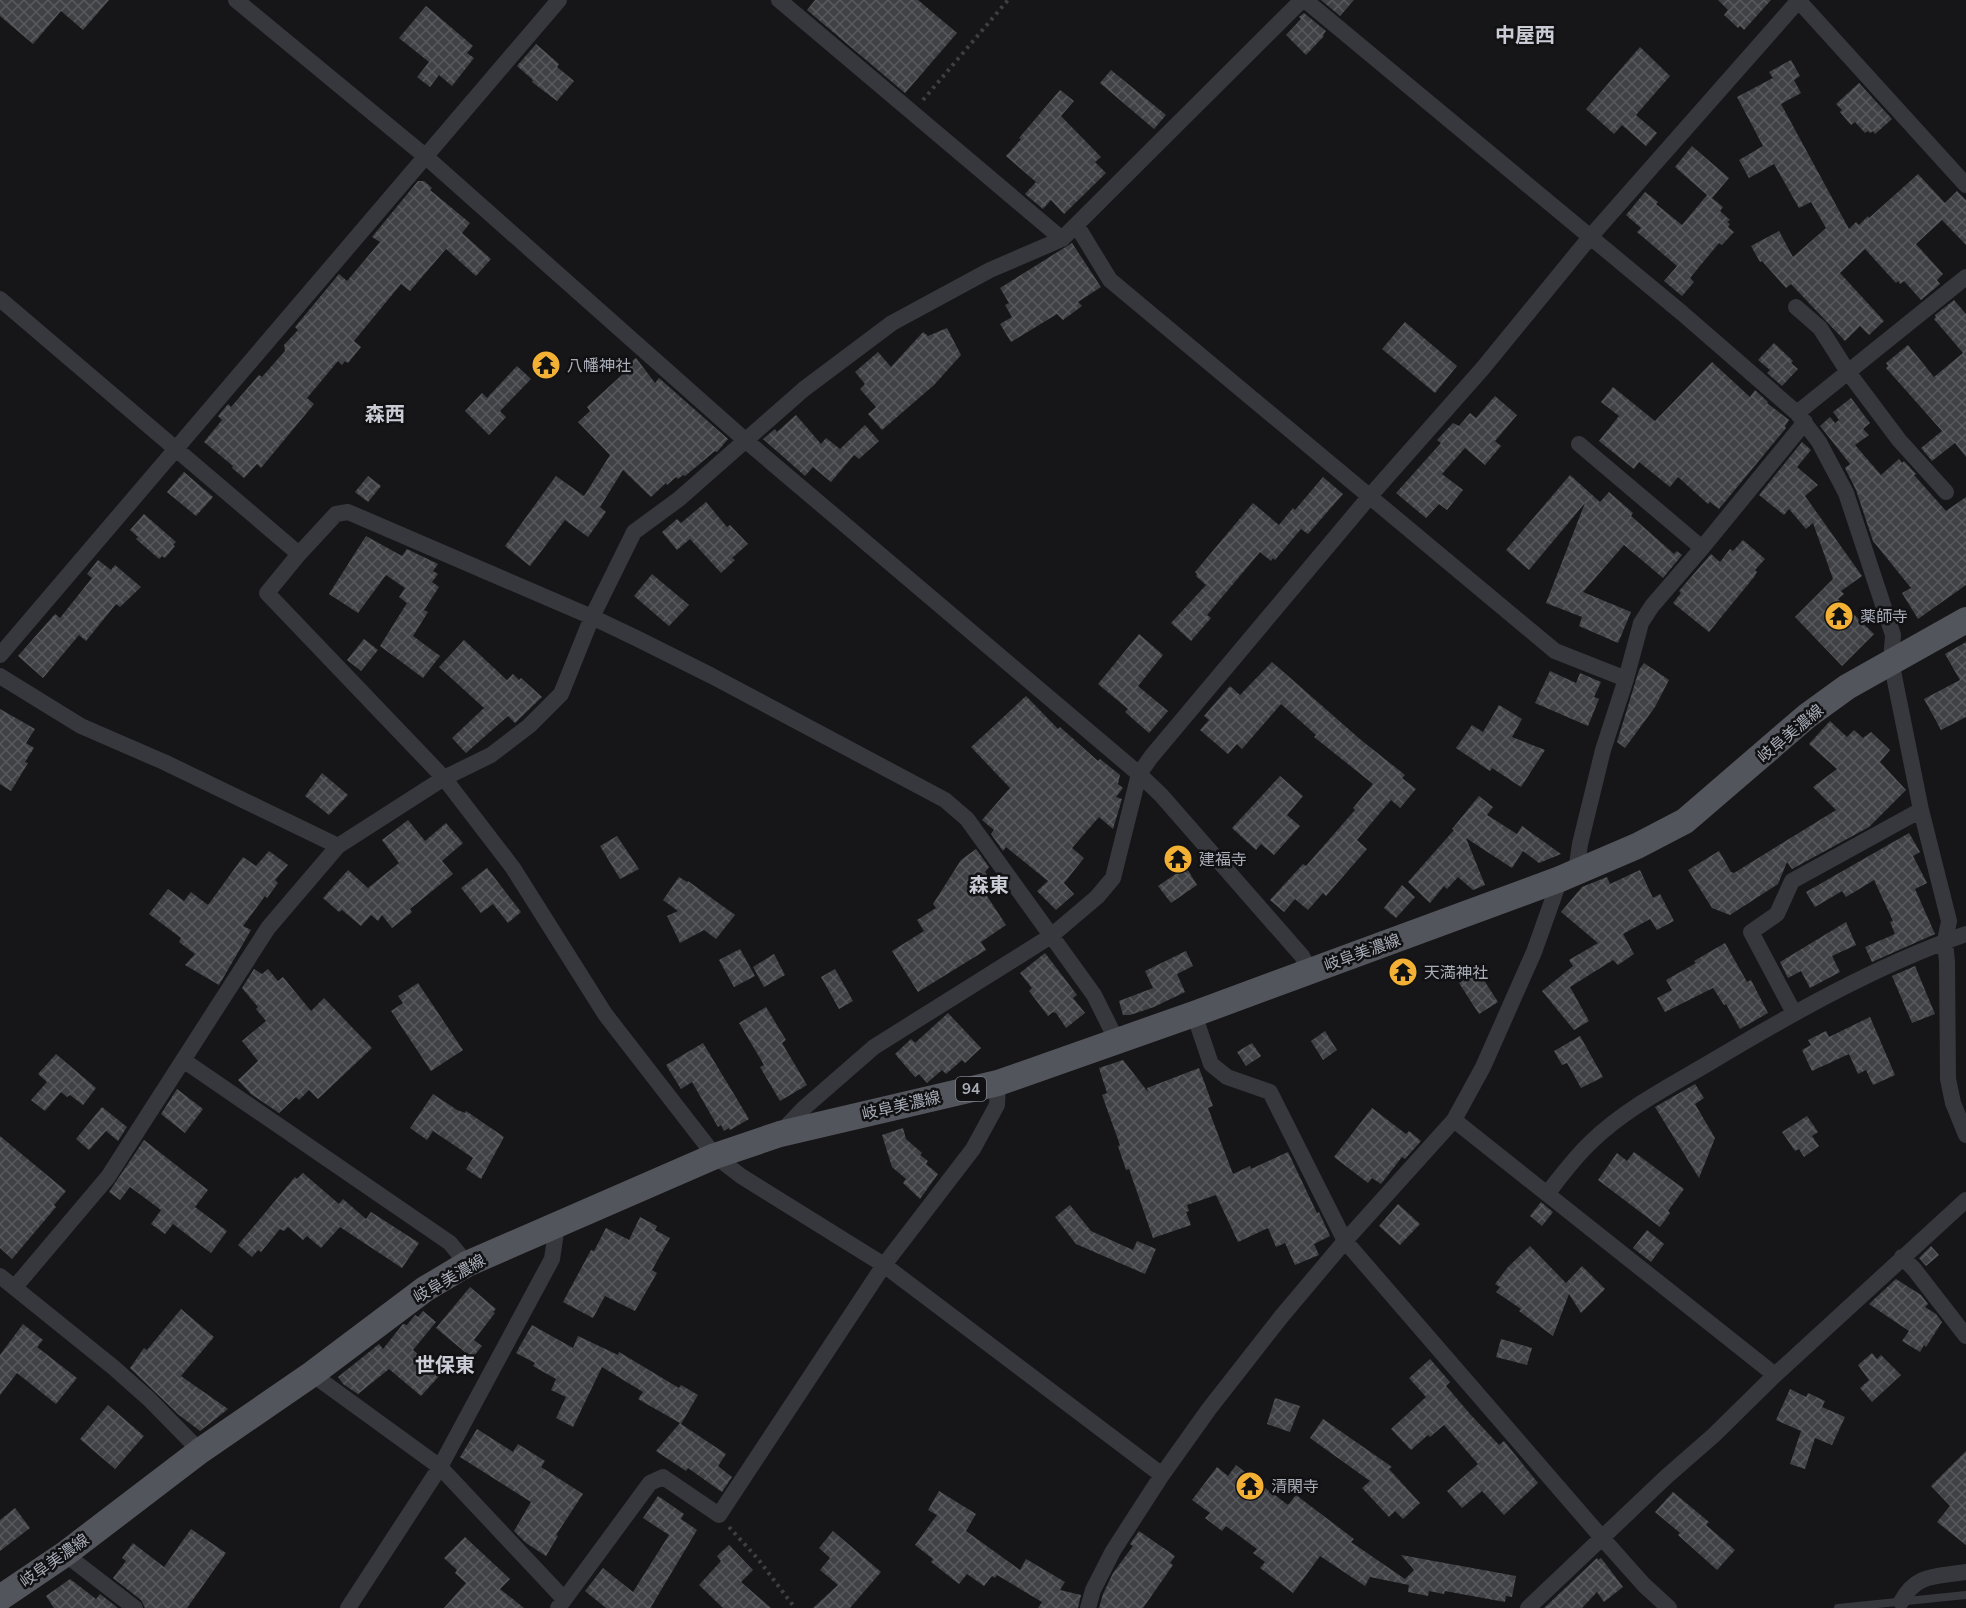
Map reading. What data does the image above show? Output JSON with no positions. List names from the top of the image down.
{
  "streets": {
    "main road": ["岐阜美濃線", "94"]
  },
  "districts": [
    "中屋西",
    "森西",
    "森東",
    "世保東"
  ],
  "places": {
    "temple": [
      "八幡神社",
      "薬師寺",
      "建福寺",
      "天満神社",
      "清閑寺"
    ]
  }
}
